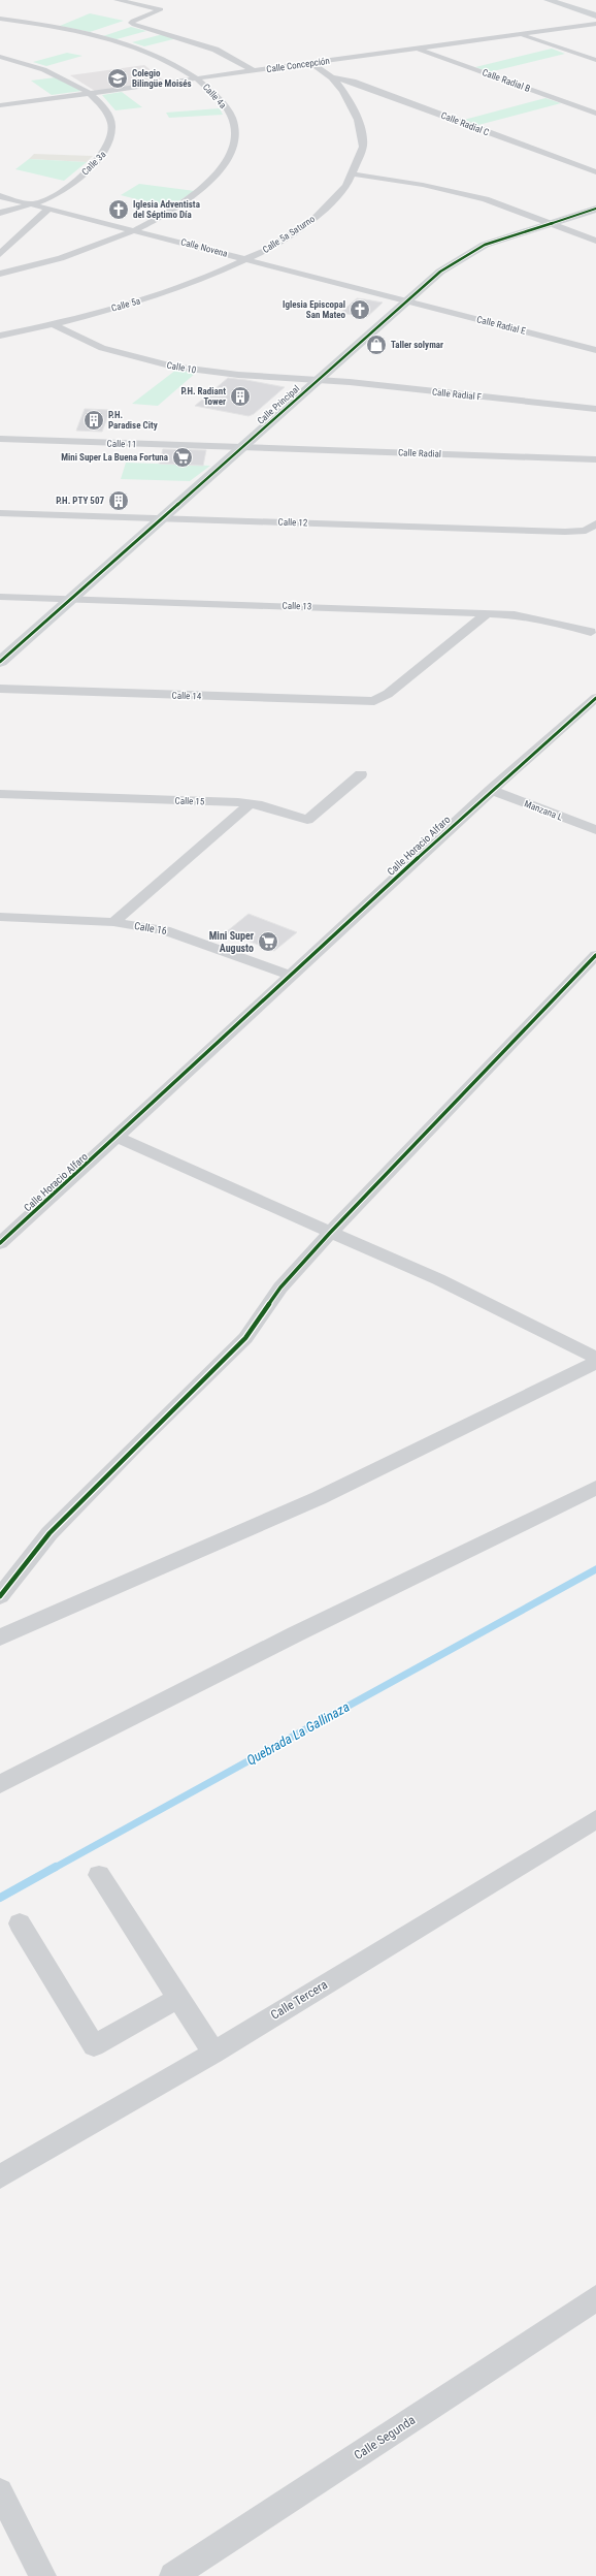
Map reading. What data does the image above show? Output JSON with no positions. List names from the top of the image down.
{
  "streets": {
    "street": [
      "Calle Concepción",
      "Calle Radial B",
      "Calle 4a",
      "Calle Radial C",
      "Calle 3a",
      "Calle 5a Saturno",
      "Calle Novena",
      "Calle 5a",
      "Calle Radial E",
      "Calle 10",
      "Calle Radial F",
      "Calle Principal",
      "Calle 11",
      "Calle Radial",
      "Calle 12",
      "Calle 13",
      "Calle 14",
      "Calle 15",
      "Manzana L",
      "Calle Horacio Alfaro",
      "Calle 16",
      "Calle Tercera",
      "Calle Segunda"
    ]
  },
  "crossings": [
    ["Calle Concepción", "Calle Radial B"],
    ["Calle Concepción", "Calle 4a"],
    ["Calle Concepción", "Calle 3a"],
    ["Calle Concepción", "Calle 5a Saturno"],
    ["Calle 4a", "Calle Novena"],
    ["Calle Radial C", "Calle 5a Saturno"],
    ["Calle 3a", "Calle Novena"],
    ["Calle 5a Saturno", "Calle Novena"],
    ["Calle 5a Saturno", "Calle 5a"],
    ["Calle Novena", "Calle 5a"],
    ["Calle Novena", "Calle Radial E"],
    ["Calle Novena", "Calle Principal"],
    ["Calle 5a", "Calle 10"],
    ["Calle Radial E", "Calle Principal"],
    ["Calle 10", "Calle Radial F"],
    ["Calle 10", "Calle Principal"],
    ["Calle Radial F", "Calle Principal"],
    ["Calle Principal", "Calle 11"],
    ["Calle Principal", "Calle Radial"],
    ["Calle Principal", "Calle 12"],
    ["Calle Principal", "Calle 13"],
    ["Calle 11", "Calle Radial"],
    ["Calle 13", "Calle 14"],
    ["Manzana L", "Calle Horacio Alfaro"],
    ["Calle Horacio Alfaro", "Calle 16"]
  ],
  "water": ["Quebrada La Gallinaza"],
  "places": {
    "school or university": ["Colegio Bilingüe Moisés"],
    "church": ["Iglesia Adventista del Séptimo Día", "Iglesia Episcopal San Mateo"],
    "shop": ["Taller solymar"],
    "building": ["P.H. Radiant Tower", "P.H. Paradise City", "P.H. PTY 507"],
    "supermarket": ["Mini Super La Buena Fortuna", "Mini Super Augusto"]
  }
}
